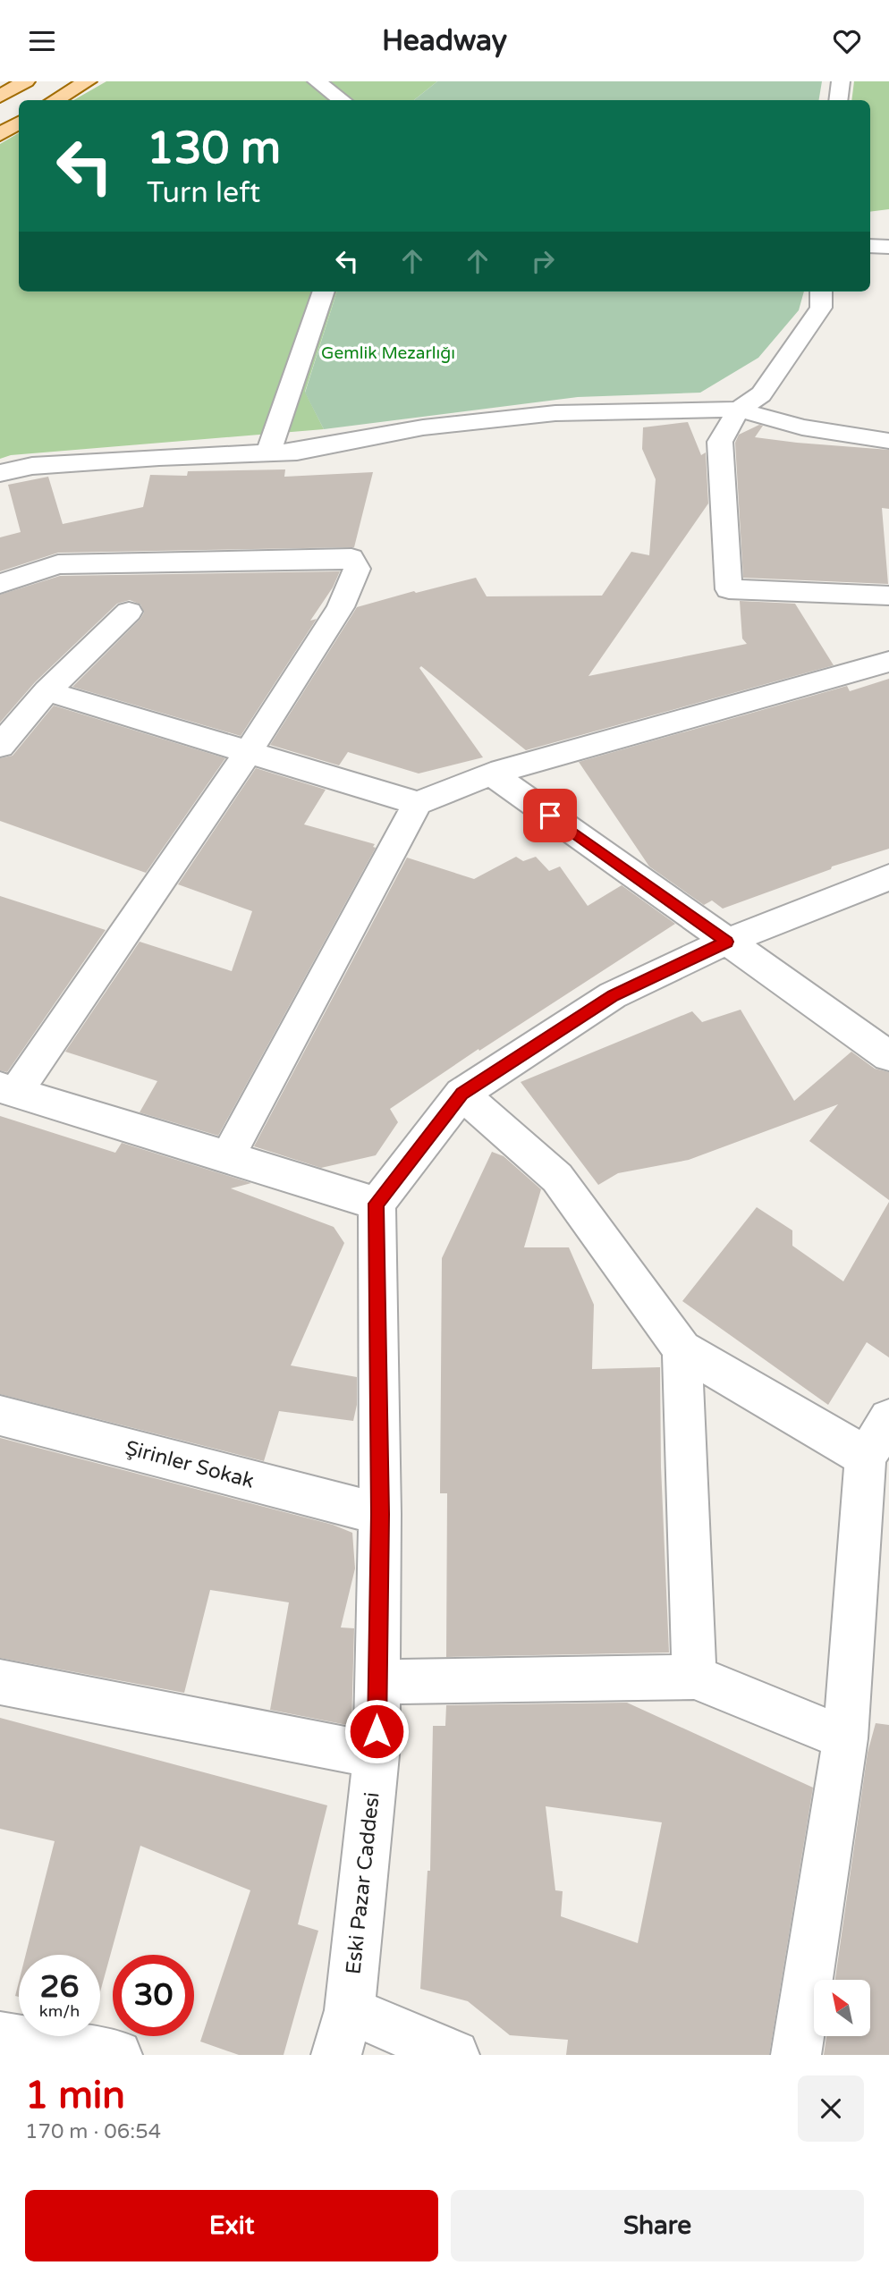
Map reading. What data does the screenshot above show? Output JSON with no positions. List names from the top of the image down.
{
  "streets": {
    "street": ["Şirinler Sokak", "Eski Pazar Caddesi"]
  },
  "crossings": [
    ["Şirinler Sokak", "Eski Pazar Caddesi"]
  ],
  "parks": ["Gemlik Mezarlığı"],
  "north": "top left",
  "page": {
    "header": "Headway",
    "turn": ["130 m", "Turn left"],
    "speed": "26 km/h",
    "limit": "30",
    "heading": ["1 min", "170 m · 06:54"],
    "buttons": ["Exit", "Share"]
  }
}
